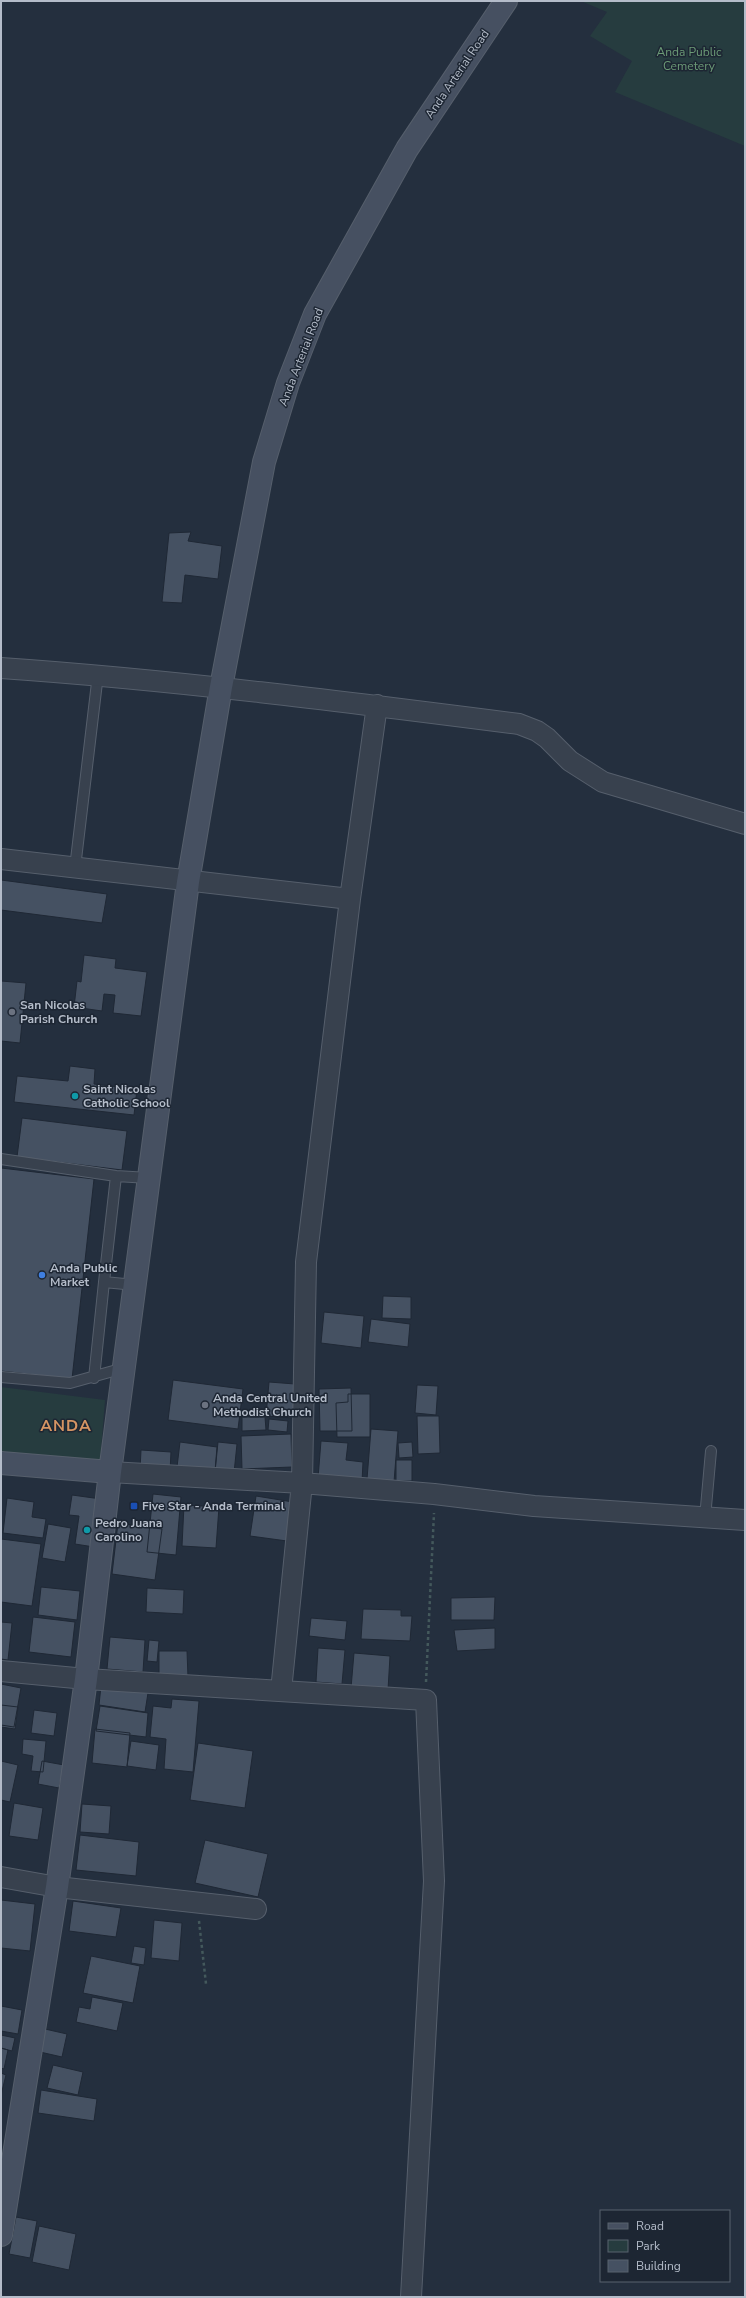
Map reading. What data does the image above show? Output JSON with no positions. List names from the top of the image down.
{
  "streets": {
    "main road": ["Anda Arterial Road"]
  },
  "districts": ["ANDA"],
  "parks": ["Anda Public Cemetery"],
  "places": {
    "other": [
      "San Nicolas Parish Church",
      "Saint Nicolas Catholic School",
      "Anda Public Market",
      "Anda Central United Methodist Church",
      "Pedro Juana Carolino"
    ],
    "transit": ["Five Star - Anda Terminal"]
  },
  "legend": ["Road", "Park", "Building"]
}
